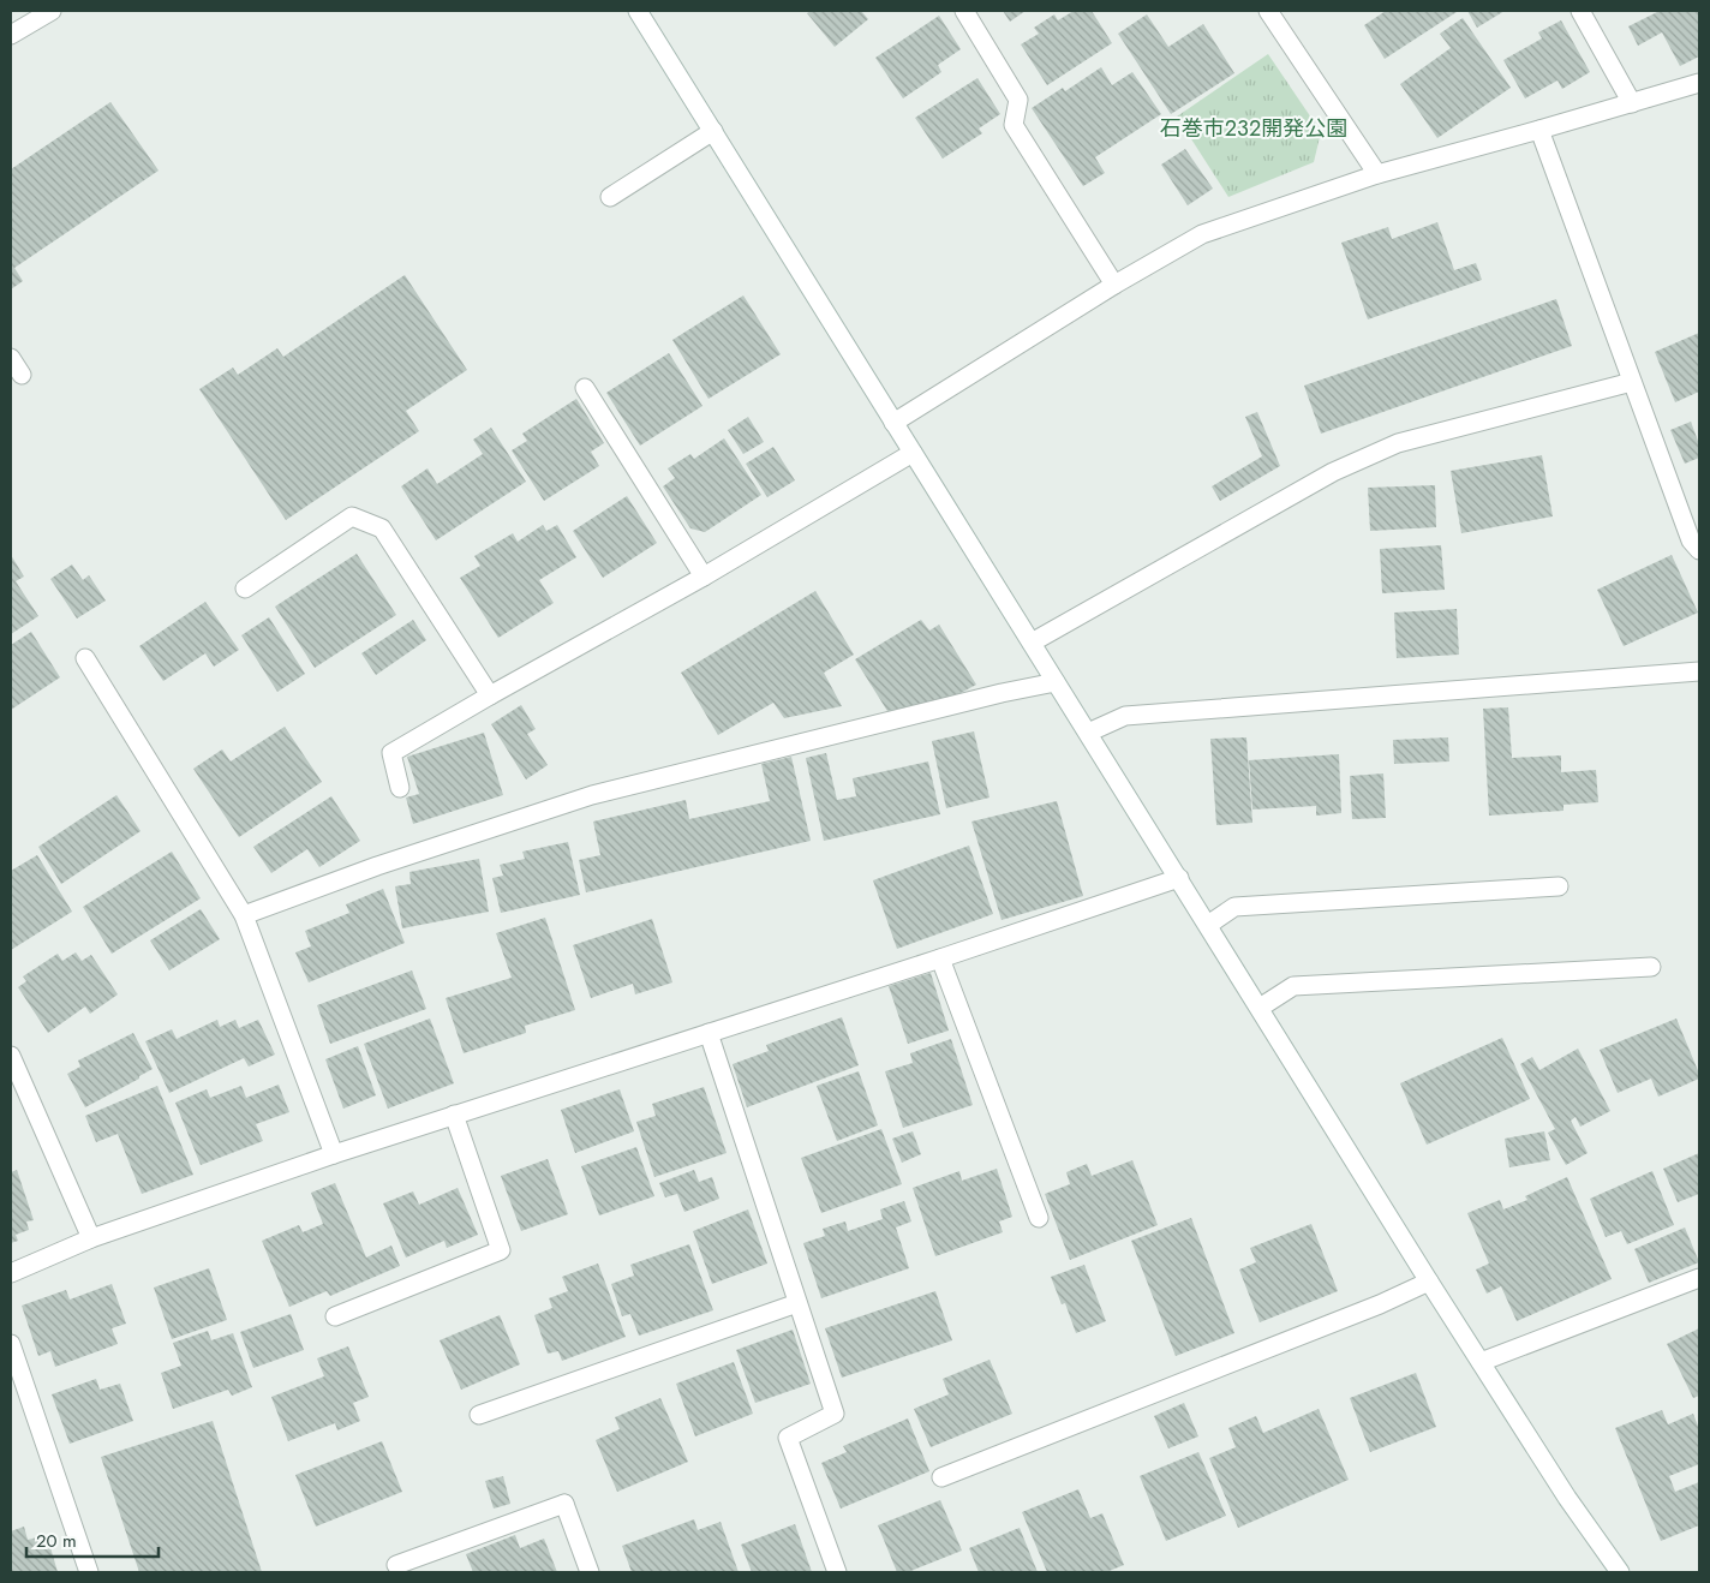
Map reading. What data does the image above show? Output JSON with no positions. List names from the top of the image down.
{
  "parks": ["石巻市232開発公園"],
  "scale_bar": "20 m"
}
